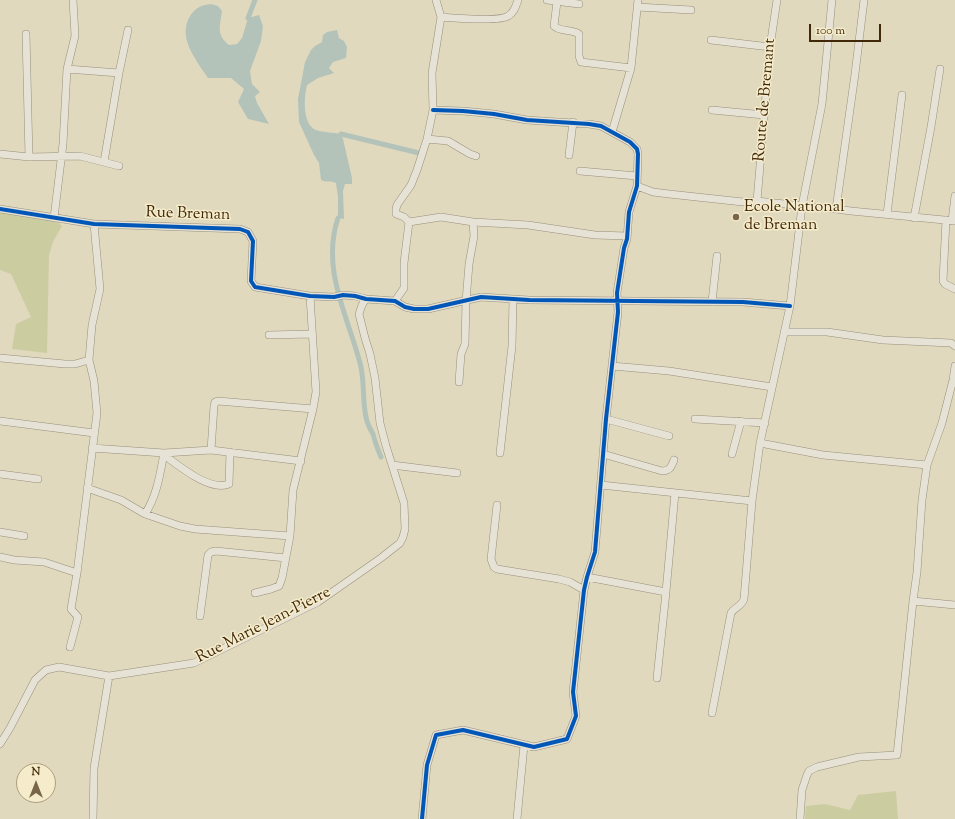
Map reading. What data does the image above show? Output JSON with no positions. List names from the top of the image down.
{
  "streets": {
    "street": ["Route de Bremant", "Rue Breman", "Rue Marie Jean-Pierre"]
  },
  "crossings": [
    ["Rue Breman", "Rue Marie Jean-Pierre"]
  ],
  "places": ["Ecole National de Breman"],
  "scale_bar": "100 m",
  "north": "top"
}
